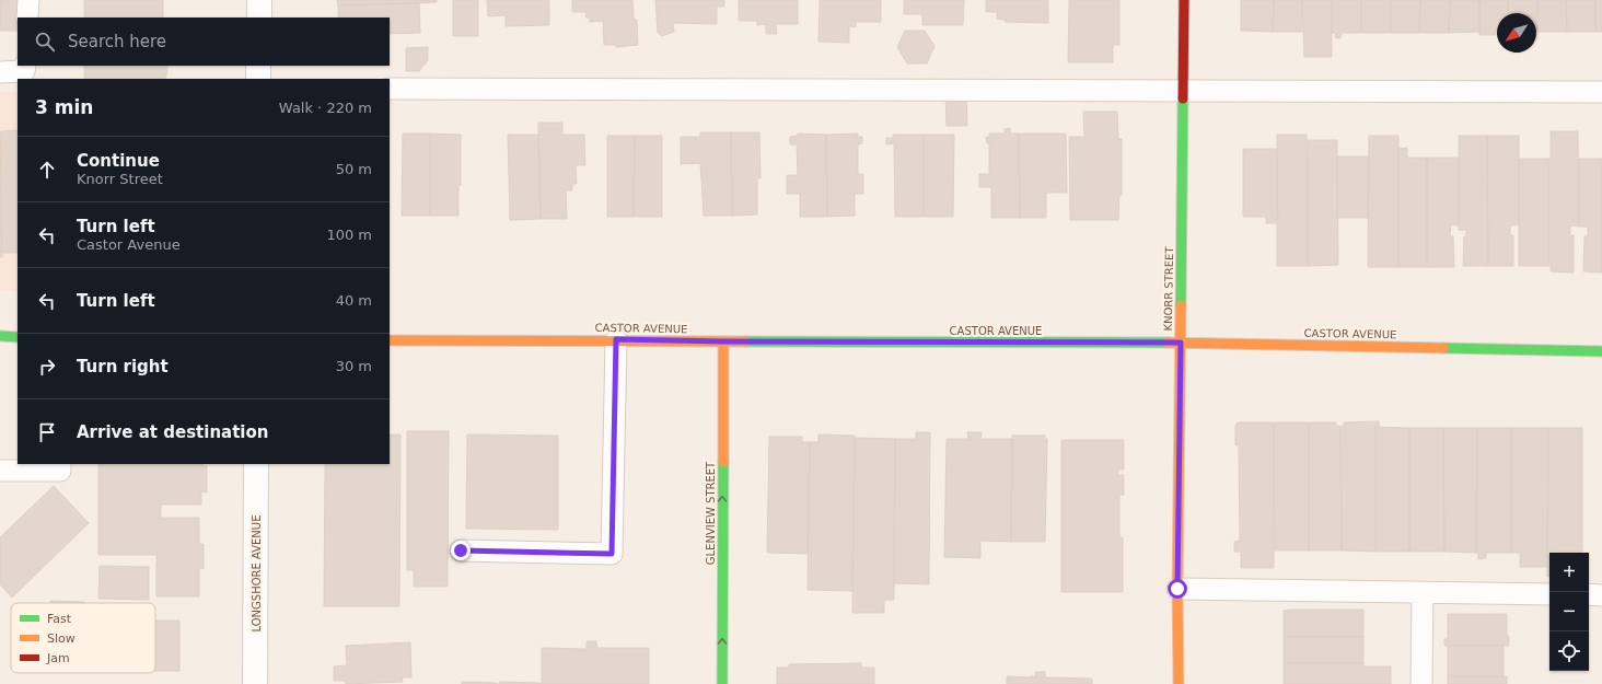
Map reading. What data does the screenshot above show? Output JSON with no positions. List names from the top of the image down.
{
  "streets": {
    "main road": ["KNORR STREET", "CASTOR AVENUE", "GLENVIEW STREET"],
    "street": ["LONGSHORE AVENUE"]
  },
  "crossings": [
    ["KNORR STREET", "CASTOR AVENUE"],
    ["CASTOR AVENUE", "GLENVIEW STREET"]
  ],
  "one_way": ["GLENVIEW STREET"],
  "legend": ["Fast", "Slow", "Jam"],
  "north": "bottom left",
  "page": {
    "search": "Search here",
    "heading": ["3 min", "Walk · 220 m"],
    "list": [
      ["Continue", "Knorr Street", "50 m"],
      ["Turn left", "Castor Avenue", "100 m"],
      ["Turn left", "40 m"],
      ["Turn right", "30 m"],
      "Arrive at destination"
    ],
    "map_buttons": ["+", "−"]
  }
}
